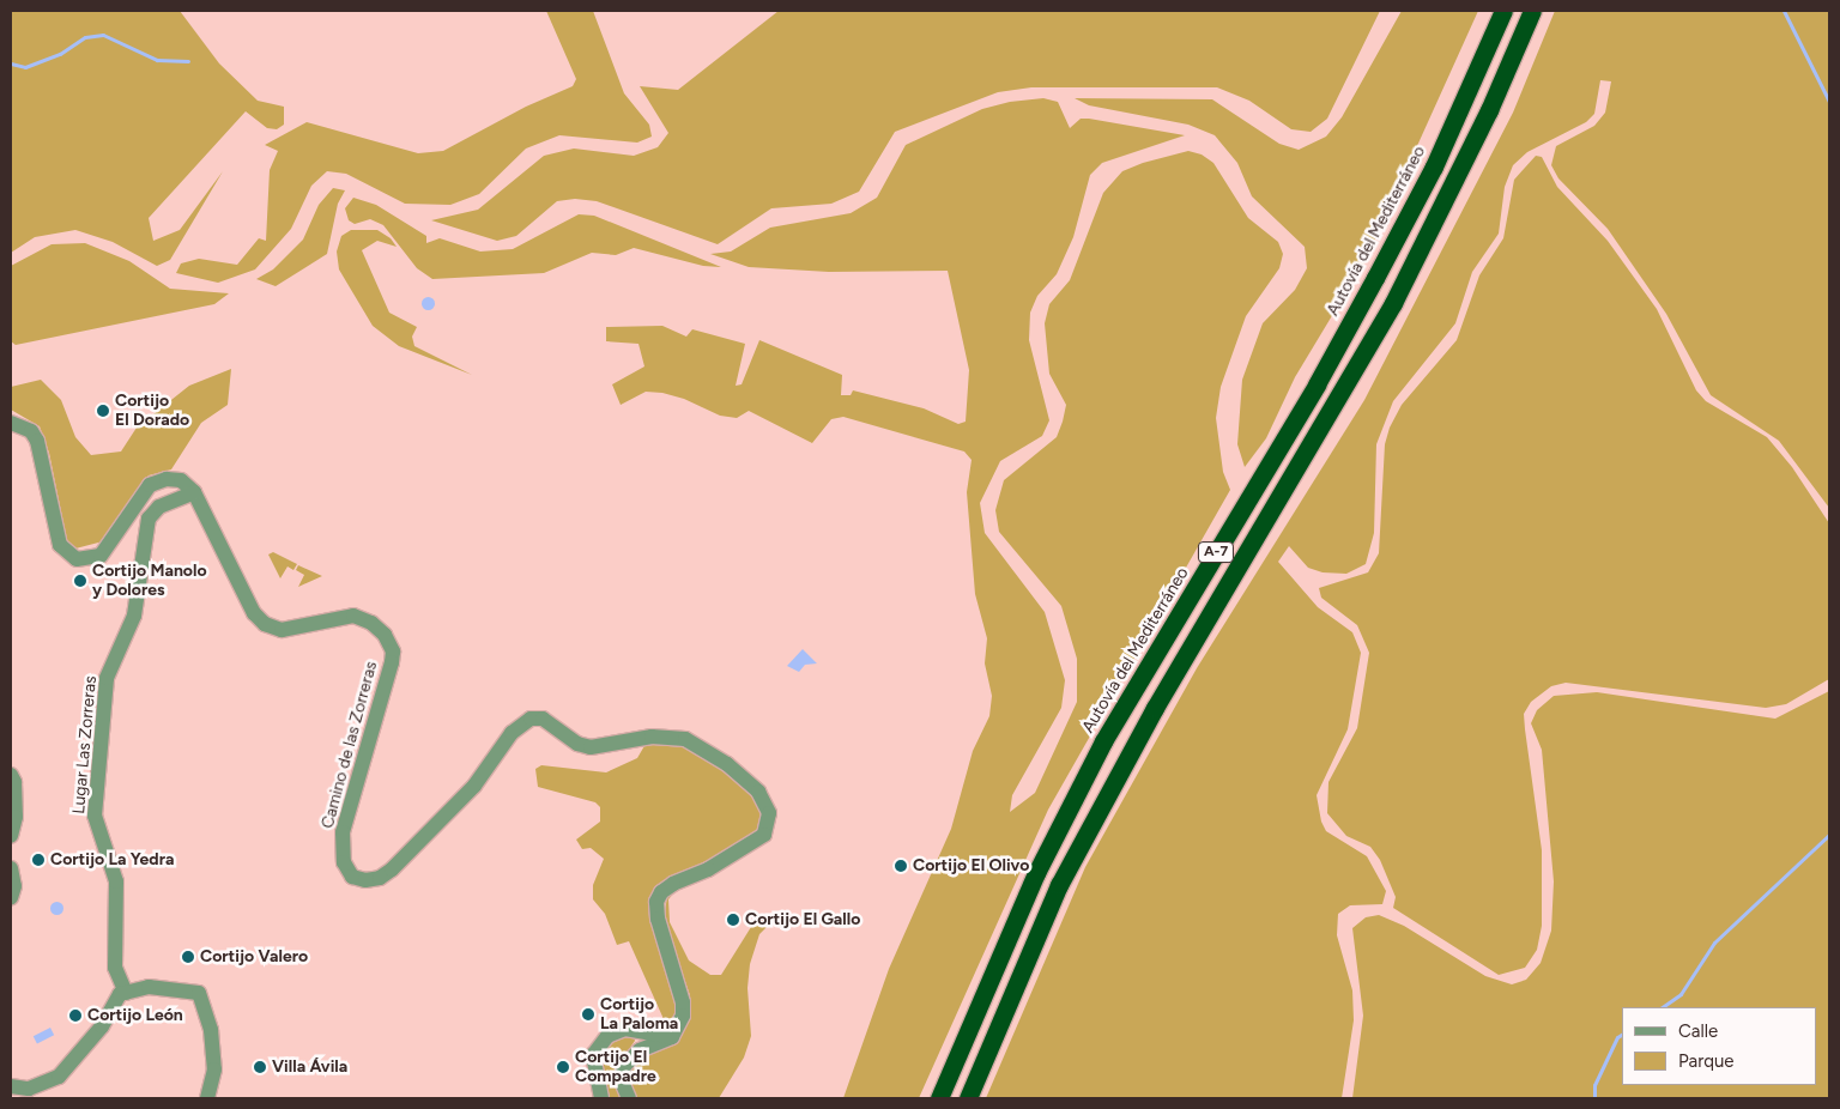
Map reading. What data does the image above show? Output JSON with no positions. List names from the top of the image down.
{
  "streets": {
    "highway": ["Autovía del Mediterráneo", "A-7"],
    "street": ["Lugar Las Zorreras", "Camino de las Zorreras"]
  },
  "crossings": [
    ["Lugar Las Zorreras", "Camino de las Zorreras"]
  ],
  "places": [
    "Cortijo El Dorado",
    "Cortijo Manolo y Dolores",
    "Cortijo La Yedra",
    "Cortijo El Olivo",
    "Cortijo El Gallo",
    "Cortijo Valero",
    "Cortijo La Paloma",
    "Cortijo León",
    "Villa Ávila",
    "Cortijo El Compadre"
  ],
  "legend": ["Calle", "Parque"]
}
